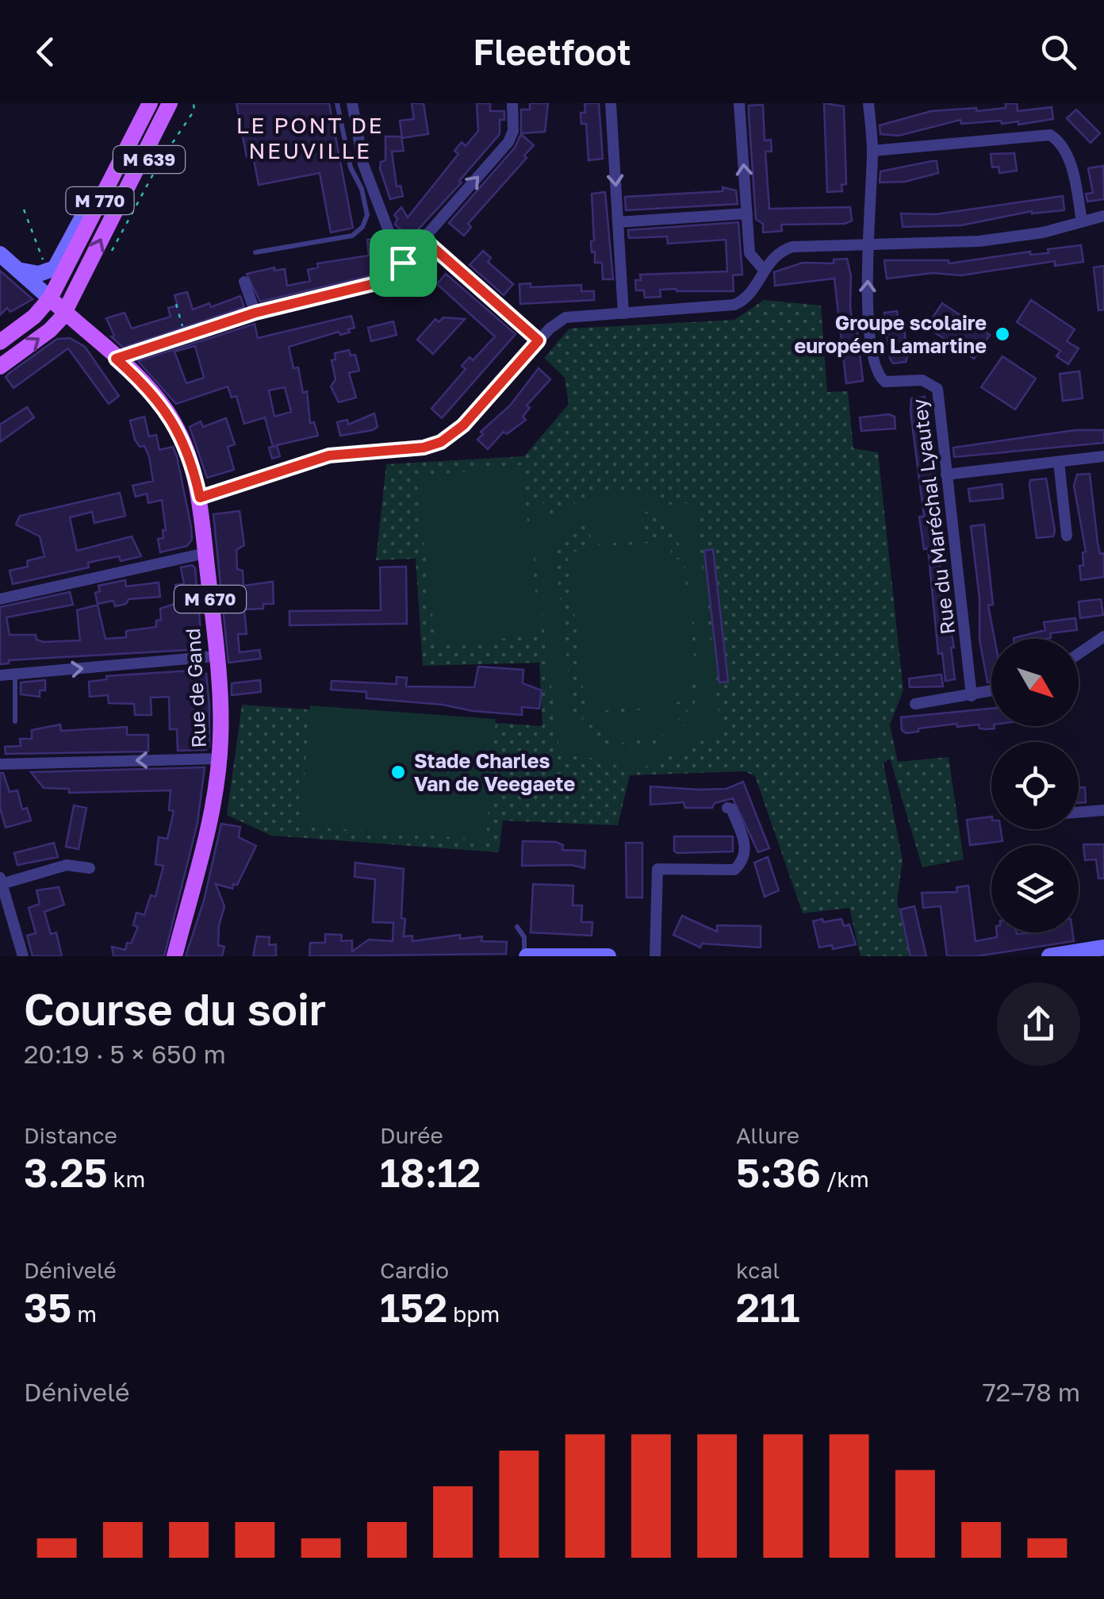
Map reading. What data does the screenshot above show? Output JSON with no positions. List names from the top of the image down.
{
  "streets": {
    "main road": [
      "M 639",
      "M 770",
      "M 670",
      "Rue de Gand"
    ],
    "street": ["Rue du Maréchal Lyautey"]
  },
  "crossings": [
    ["M 639", "M 770"],
    ["M 770", "Rue de Gand"]
  ],
  "one_way": ["Rue du Maréchal Lyautey"],
  "districts": ["LE PONT DE NEUVILLE"],
  "places": ["Groupe scolaire européen Lamartine", "Stade Charles Van de Veegaete"],
  "north": "bottom right",
  "page": {
    "header": "Fleetfoot",
    "heading": ["Course du soir", "20:19 · 5 × 650 m"],
    "stats": [
      ["Distance", "3.25 km"],
      ["Durée", "18:12"],
      ["Allure", "5:36 /km"],
      ["Dénivelé", "35 m"],
      ["Cardio", "152 bpm"],
      ["kcal", "211"]
    ],
    "chart": ["Dénivelé", "72–78 m"]
  }
}
